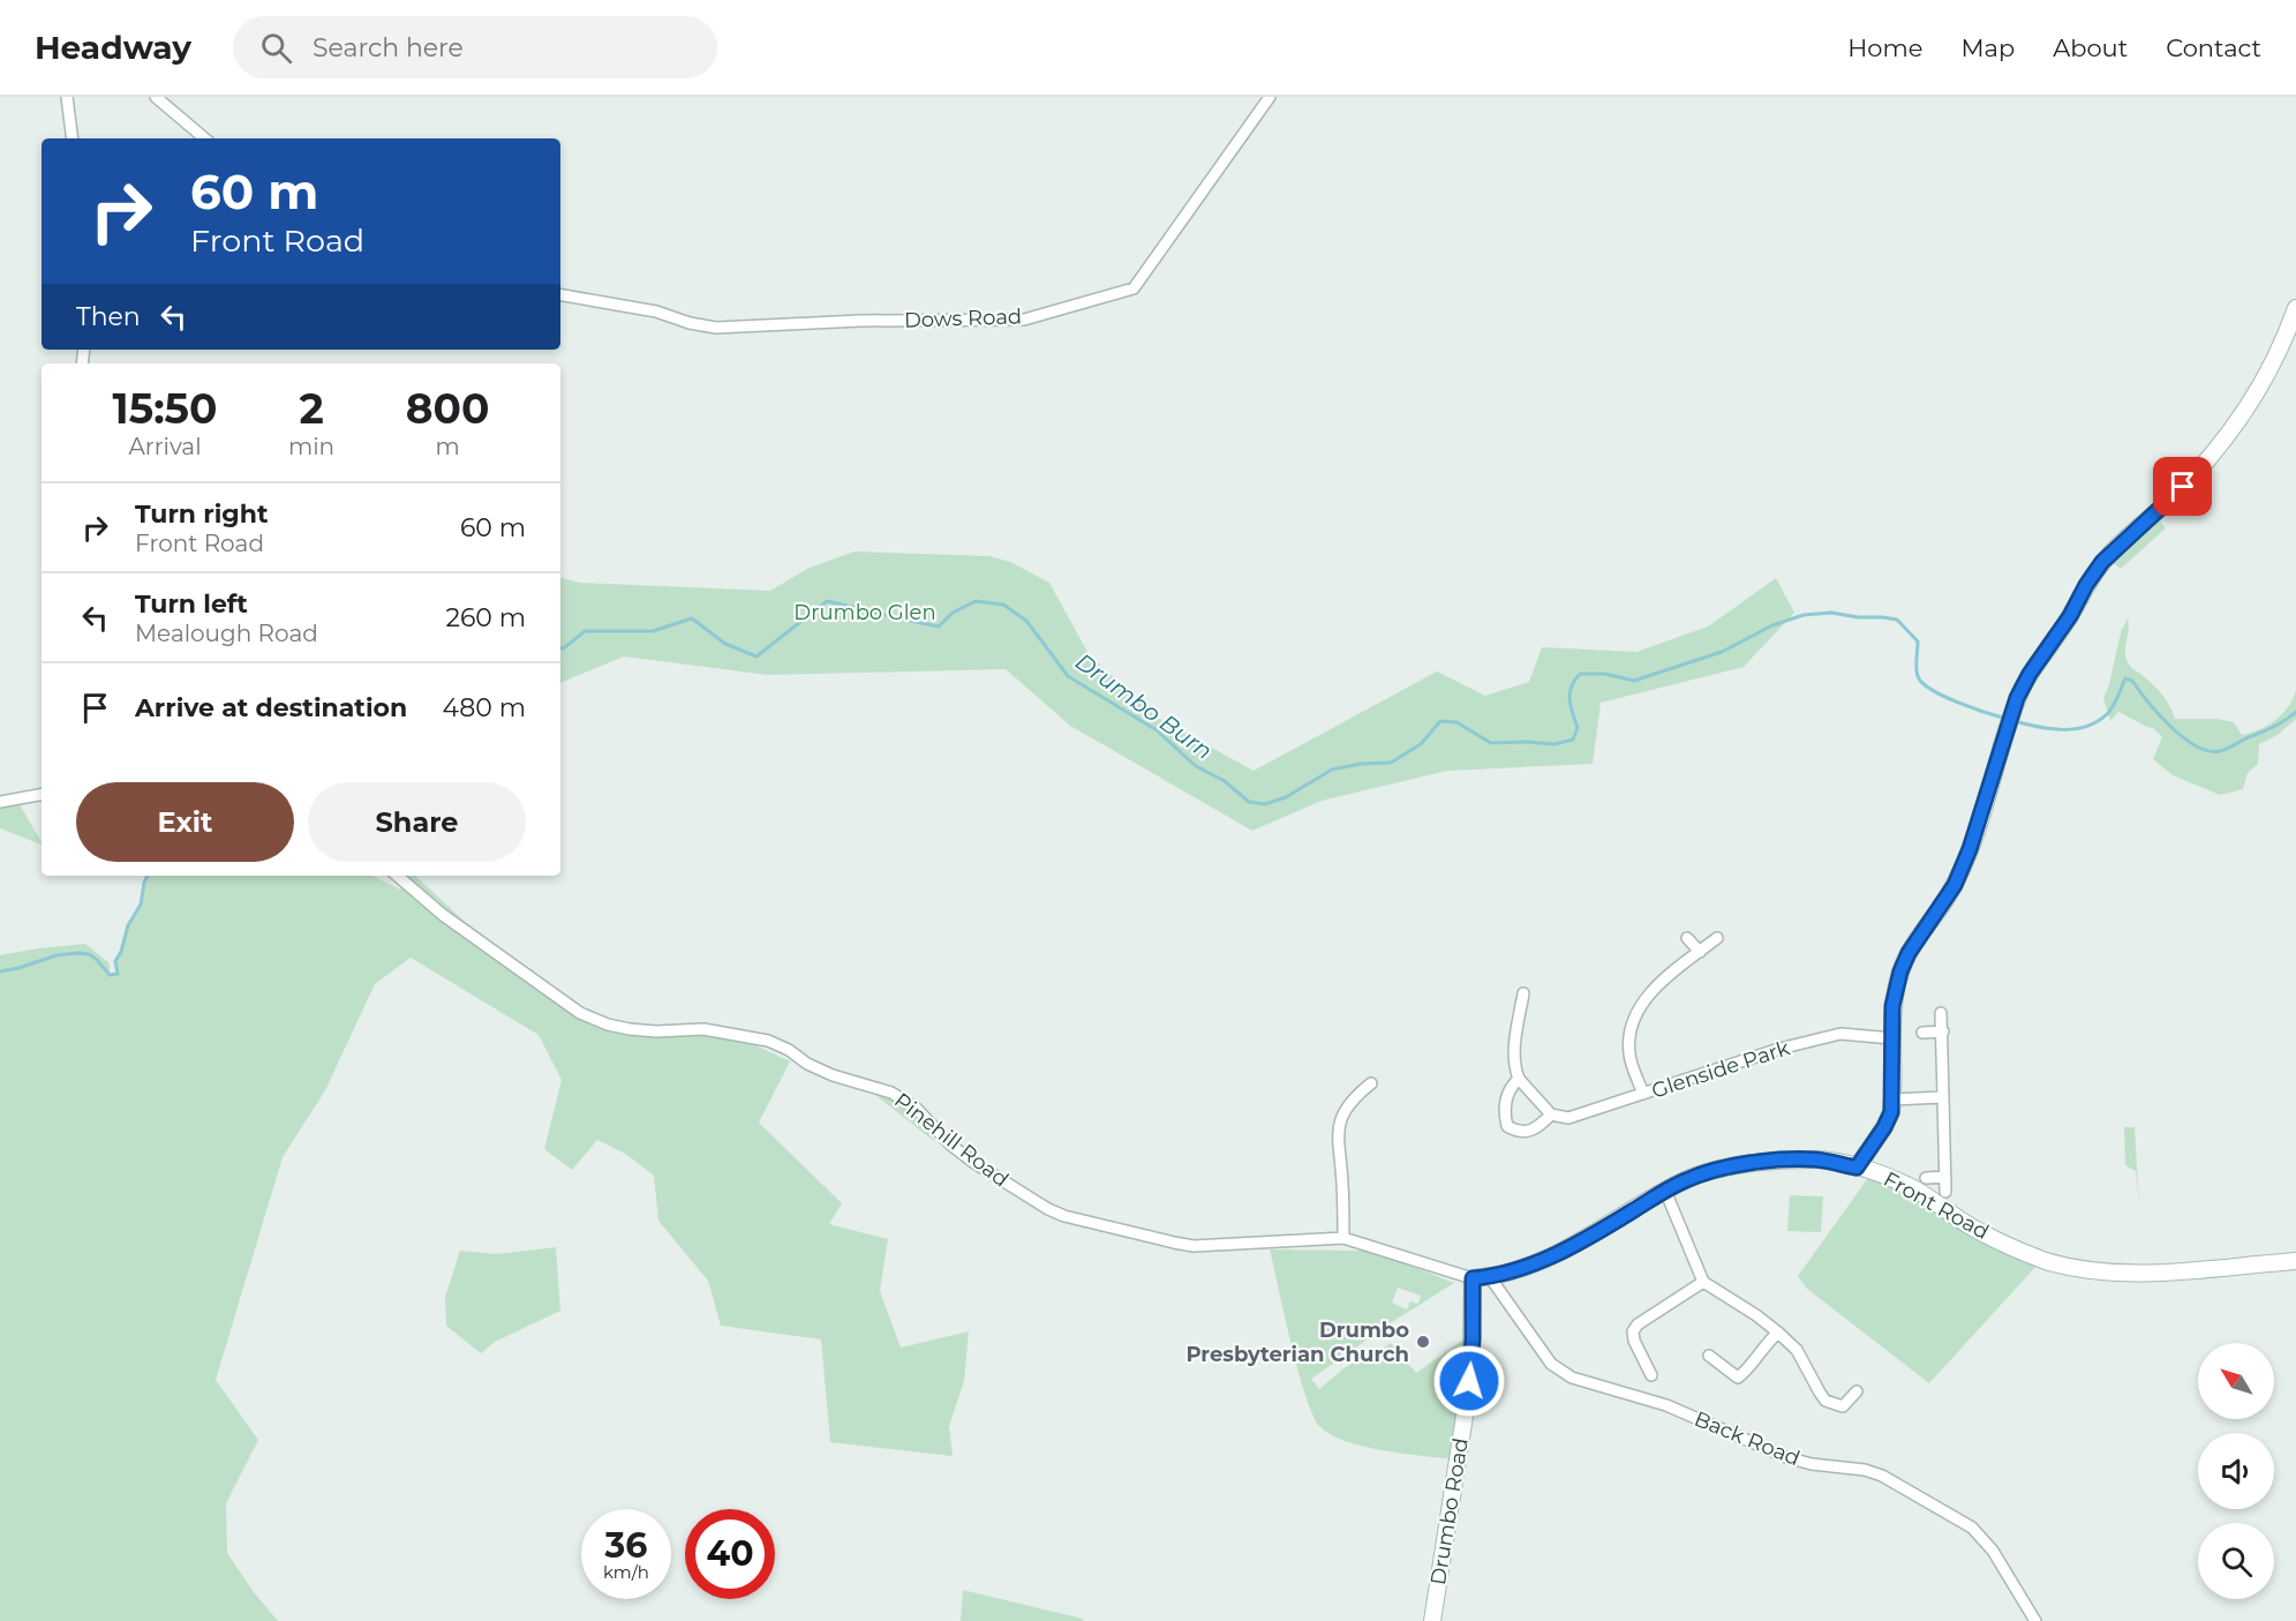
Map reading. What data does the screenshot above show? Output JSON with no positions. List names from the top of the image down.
{
  "streets": {
    "street": [
      "Dows Road",
      "Glenside Park",
      "Pinehill Road",
      "Front Road",
      "Back Road",
      "Drumbo Road"
    ]
  },
  "crossings": [
    ["Pinehill Road", "Front Road"],
    ["Pinehill Road", "Drumbo Road"],
    ["Front Road", "Back Road"],
    ["Front Road", "Drumbo Road"]
  ],
  "water": ["Drumbo Burn"],
  "parks": ["Drumbo Glen"],
  "places": ["Drumbo Presbyterian Church"],
  "north": "top left",
  "page": {
    "header": "Headway",
    "search": "Search here",
    "nav": [
      "Home",
      "Map",
      "About",
      "Contact"
    ],
    "turn": ["60 m", "Front Road"],
    "then": "Then",
    "eta": [
      "15:50",
      "Arrival",
      "2",
      "min",
      "800",
      "m"
    ],
    "list": [
      {
        "name": "Turn right",
        "note": "Front Road",
        "value": "60 m"
      },
      {
        "name": "Turn left",
        "note": "Mealough Road",
        "value": "260 m"
      },
      {
        "name": "Arrive at destination",
        "value": "480 m"
      }
    ],
    "buttons": ["Exit", "Share"],
    "speed": "36 km/h",
    "limit": "40"
  }
}
